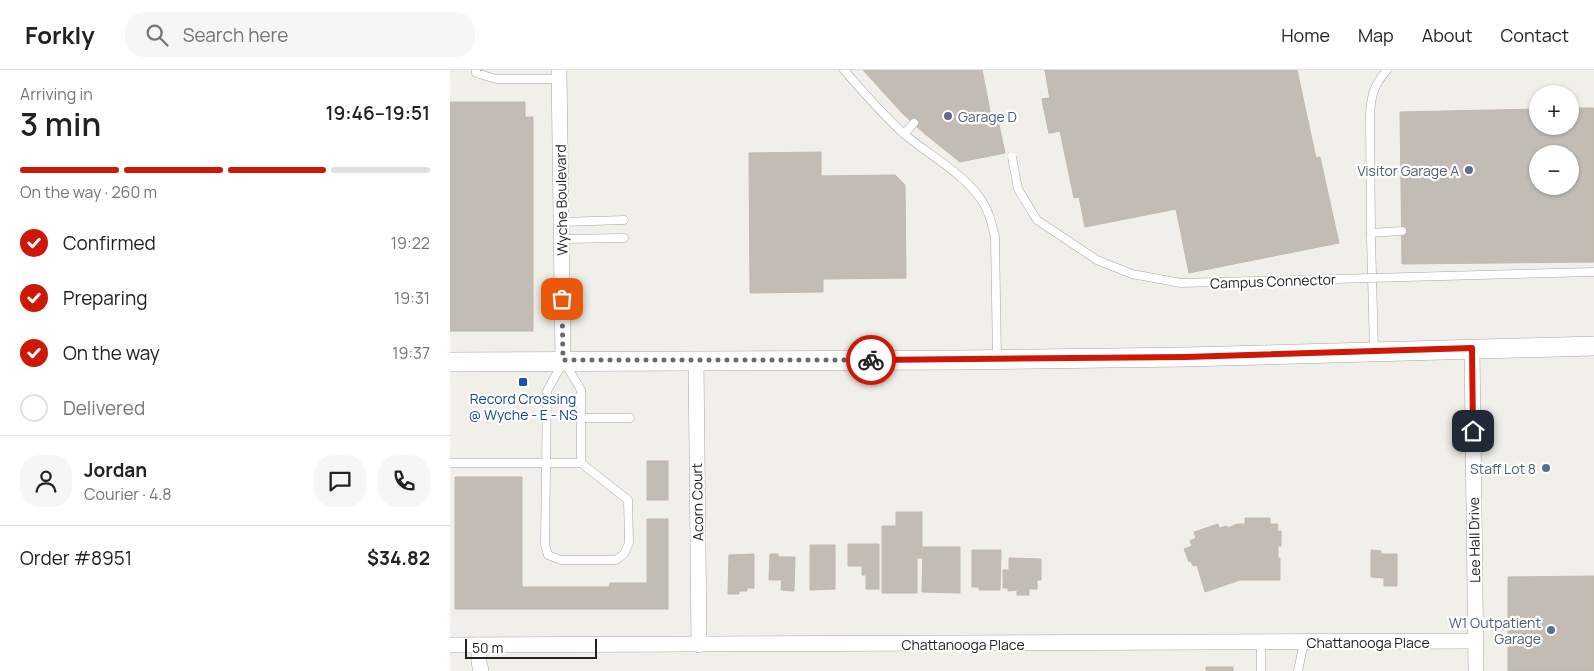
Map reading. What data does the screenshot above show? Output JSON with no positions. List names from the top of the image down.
{
  "streets": {
    "street": [
      "Wyche Boulevard",
      "Acorn Court",
      "Lee Hall Drive",
      "Chattanooga Place"
    ],
    "lane": ["Campus Connector"]
  },
  "crossings": [
    ["Acorn Court", "Chattanooga Place"],
    ["Lee Hall Drive", "Chattanooga Place"]
  ],
  "places": {
    "other": [
      "Garage D",
      "Visitor Garage A",
      "Staff Lot 8",
      "W1 Outpatient Garage"
    ],
    "transit": ["Record Crossing @ Wyche - E - NS"]
  },
  "scale_bar": "50 m",
  "page": {
    "header": "Forkly",
    "search": "Search here",
    "nav": [
      "Home",
      "Map",
      "About",
      "Contact"
    ],
    "heading": ["3 min", "Arriving in", "19:46–19:51"],
    "panel": [
      "Jordan",
      "Courier · 4.8",
      "Order #8951",
      "$34.82"
    ],
    "map_buttons": ["+", "−"],
    "bar": "On the way · 260 m",
    "list": [
      ["Confirmed", "19:22"],
      ["Preparing", "19:31"],
      ["On the way", "19:37"],
      "Delivered"
    ],
    "scale": "50 m"
  }
}
